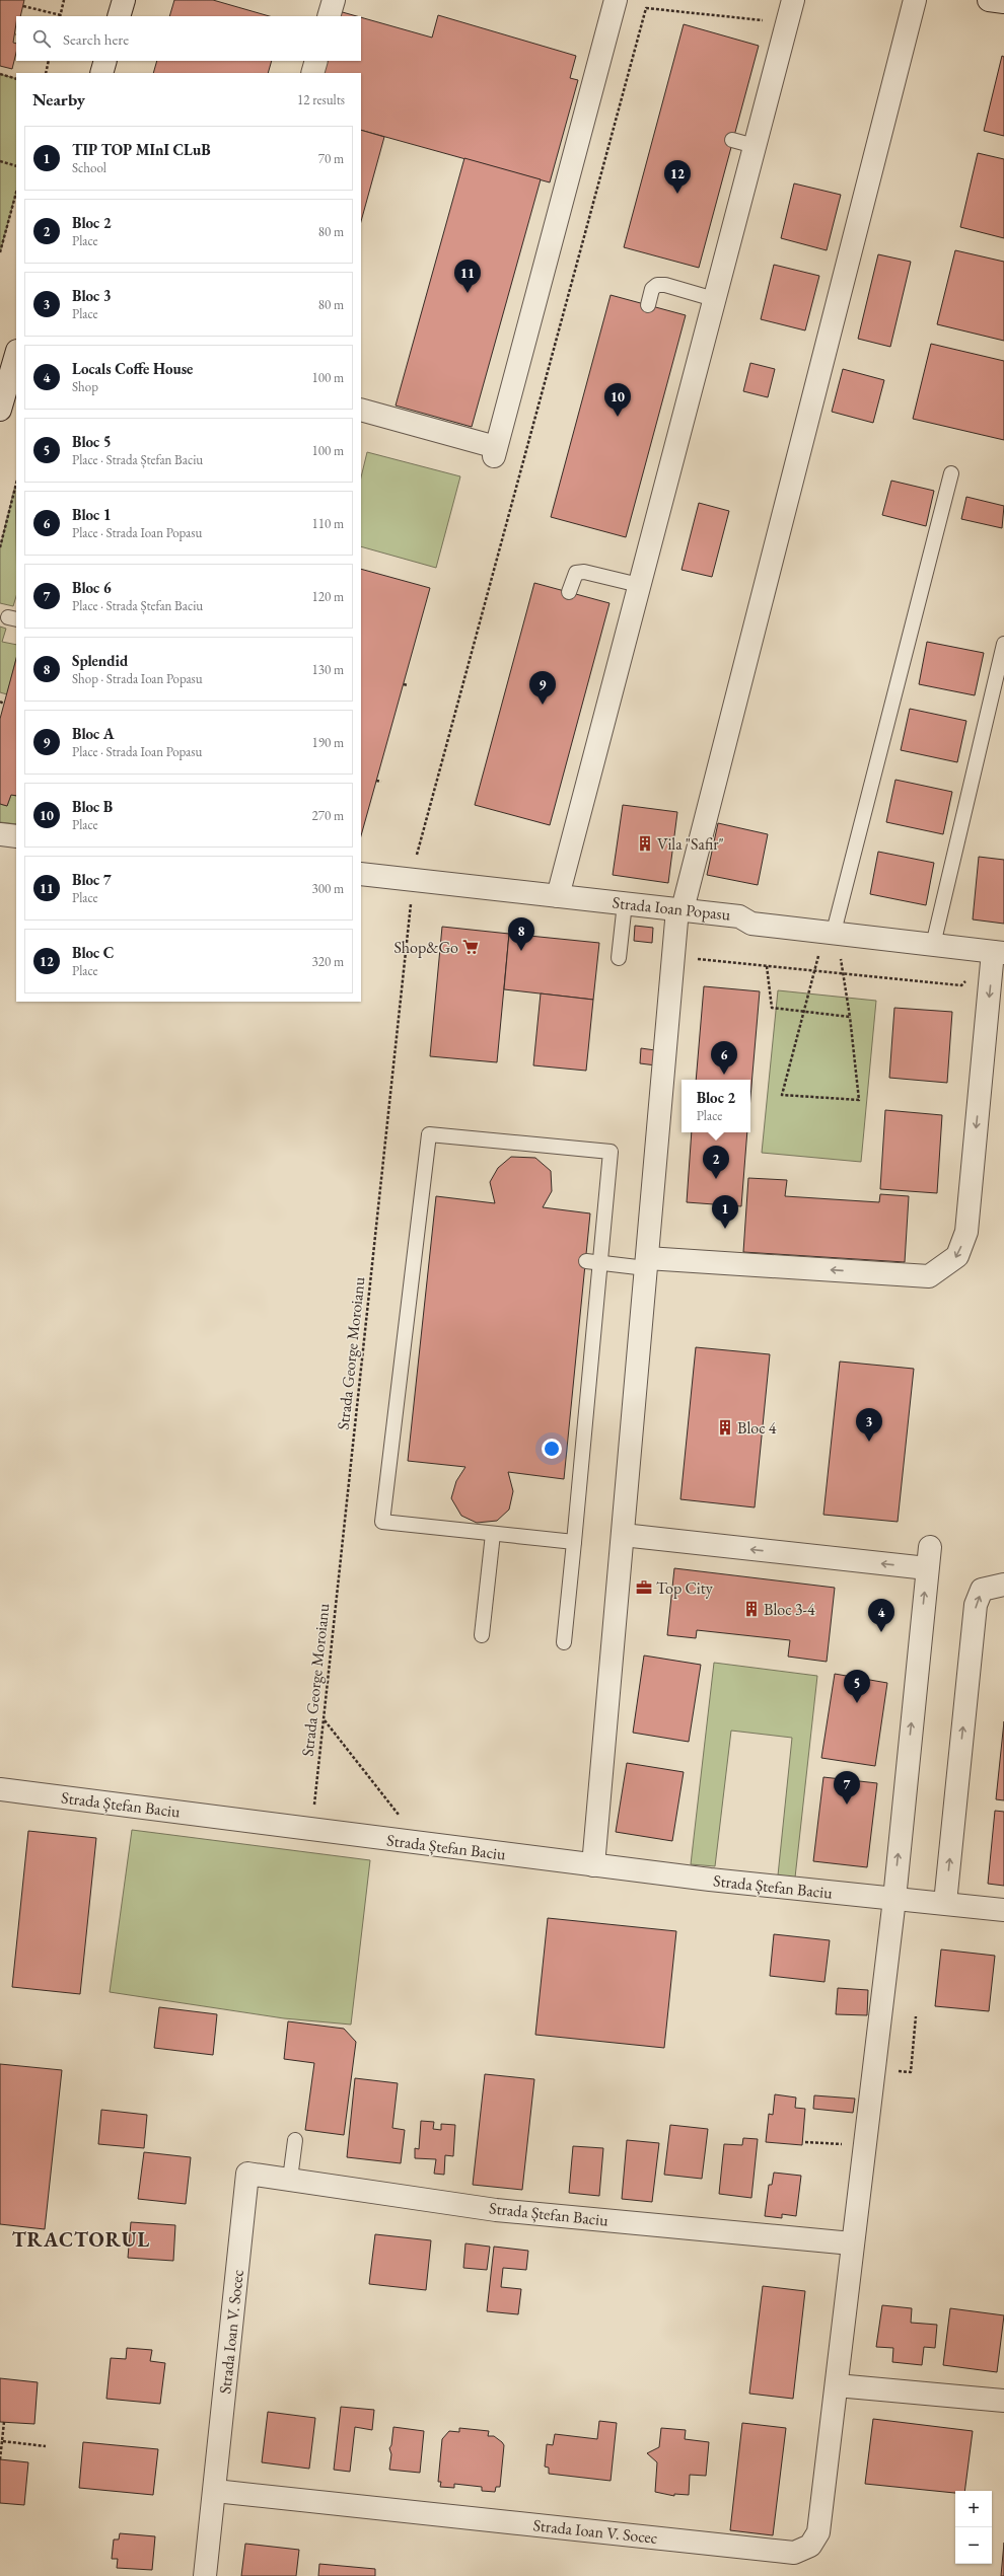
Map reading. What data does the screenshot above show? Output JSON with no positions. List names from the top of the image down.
{
  "streets": {
    "street": ["Strada Ioan Popasu", "Strada Ștefan Baciu", "Strada Ioan V. Socec"],
    "path": ["Strada George Moroianu"]
  },
  "crossings": [
    ["Strada Ioan Popasu", "Strada George Moroianu"],
    ["Strada George Moroianu", "Strada Ștefan Baciu"],
    ["Strada Ștefan Baciu", "Strada Ioan V. Socec"]
  ],
  "districts": ["TRACTORUL"],
  "places": {
    "building": ["Vila \"Safir\"", "Bloc 4", "Bloc 3-4"],
    "supermarket": ["Shop&Go"],
    "office": ["Top City"]
  },
  "page": {
    "search": "Search here",
    "heading": ["Nearby", "12 results"],
    "list": [
      {
        "mark": "1",
        "name": "TIP TOP MInI CLuB",
        "note": "School",
        "value": "70 m"
      },
      {
        "mark": "2",
        "name": "Bloc 2",
        "note": "Place",
        "value": "80 m"
      },
      {
        "mark": "3",
        "name": "Bloc 3",
        "note": "Place",
        "value": "80 m"
      },
      {
        "mark": "4",
        "name": "Locals Coffe House",
        "note": "Shop",
        "value": "100 m"
      },
      {
        "mark": "5",
        "name": "Bloc 5",
        "note": "Place · Strada Ștefan Baciu",
        "value": "100 m"
      },
      {
        "mark": "6",
        "name": "Bloc 1",
        "note": "Place · Strada Ioan Popasu",
        "value": "110 m"
      },
      {
        "mark": "7",
        "name": "Bloc 6",
        "note": "Place · Strada Ștefan Baciu",
        "value": "120 m"
      },
      {
        "mark": "8",
        "name": "Splendid",
        "note": "Shop · Strada Ioan Popasu",
        "value": "130 m"
      },
      {
        "mark": "9",
        "name": "Bloc A",
        "note": "Place · Strada Ioan Popasu",
        "value": "190 m"
      },
      {
        "mark": "10",
        "name": "Bloc B",
        "note": "Place",
        "value": "270 m"
      },
      {
        "mark": "11",
        "name": "Bloc 7",
        "note": "Place",
        "value": "300 m"
      },
      {
        "mark": "12",
        "name": "Bloc C",
        "note": "Place",
        "value": "320 m"
      }
    ],
    "pins": [
      "12",
      "11",
      "10",
      "9",
      "8",
      "6",
      "2",
      "1",
      "3",
      "4",
      "5",
      "7"
    ],
    "popup": ["Bloc 2", "Place"],
    "map_buttons": ["+", "−"]
  }
}
